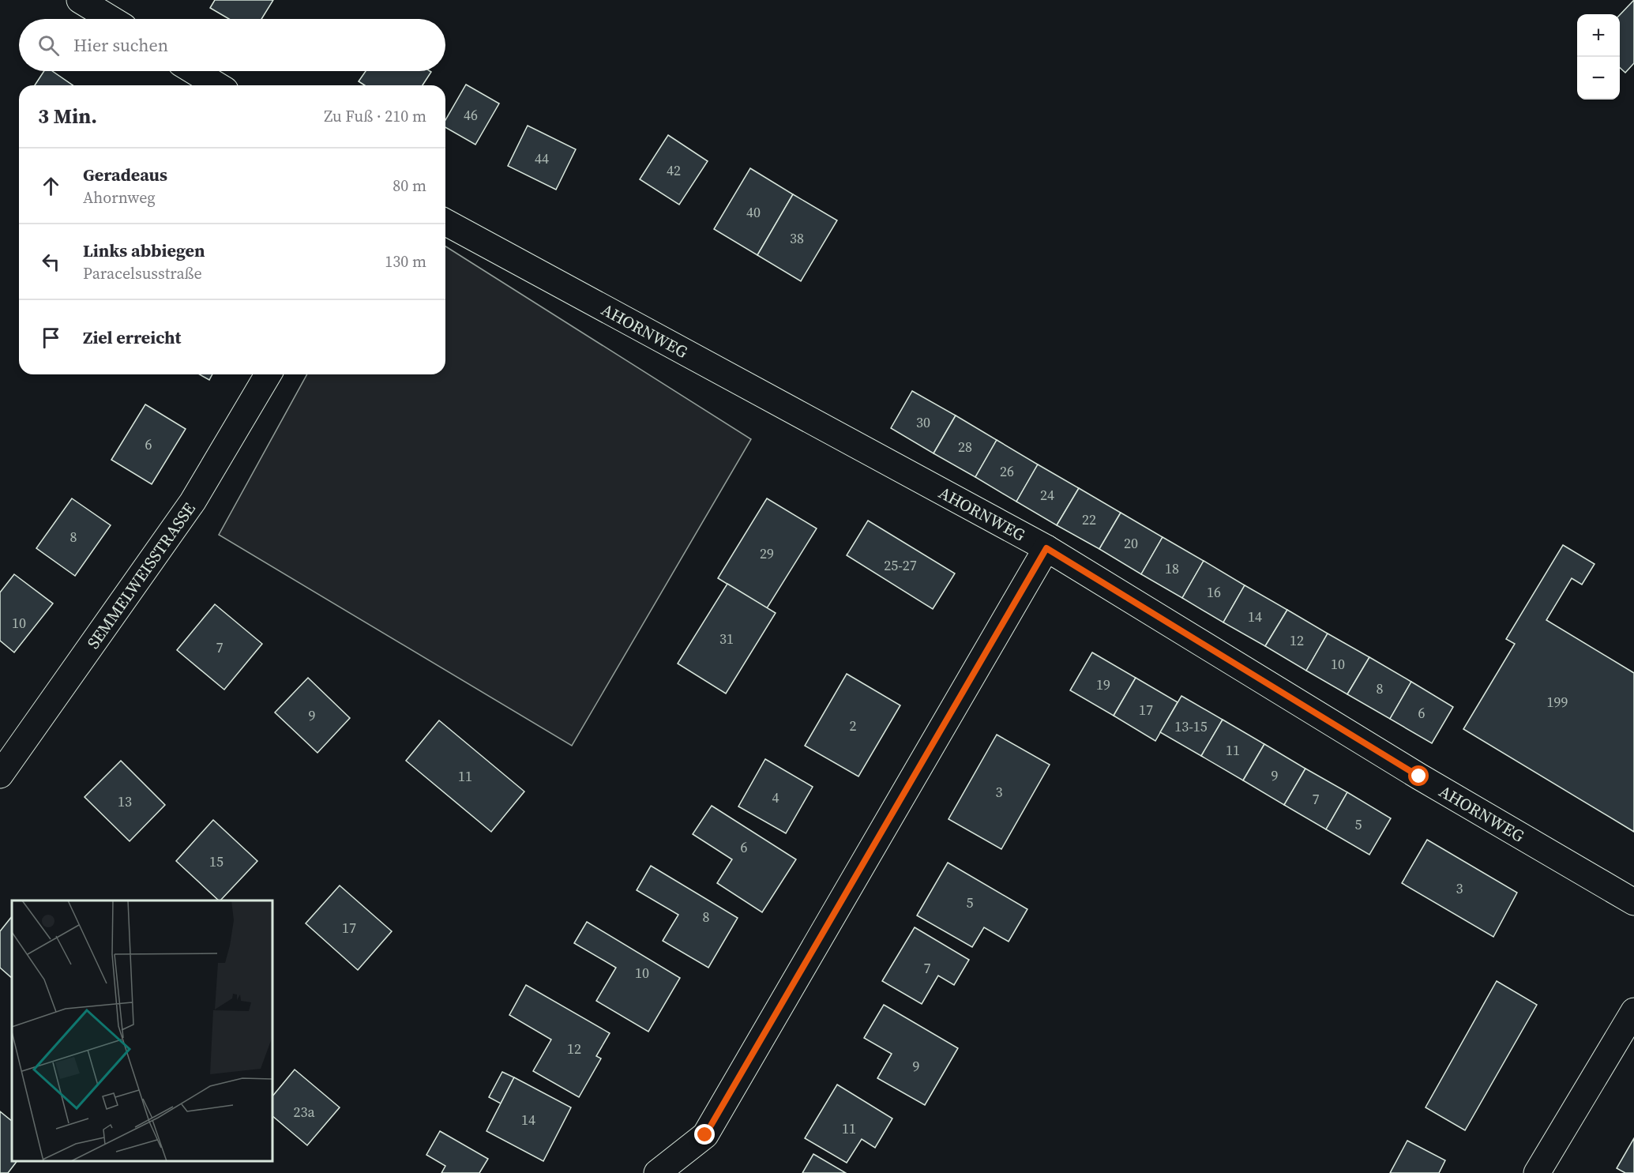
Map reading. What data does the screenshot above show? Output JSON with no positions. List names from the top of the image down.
{
  "streets": {
    "street": ["AHORNWEG", "SEMMELWEISSTRASSE"]
  },
  "house_numbers": [
    "46",
    "44",
    "42",
    "40",
    "38",
    "30",
    "6",
    "28",
    "26",
    "24",
    "22",
    "8",
    "20",
    "29",
    "25-27",
    "18",
    "16",
    "14",
    "10",
    "31",
    "12",
    "7",
    "10",
    "19",
    "8",
    "199",
    "17",
    "6",
    "9",
    "2",
    "13-15",
    "11",
    "9",
    "11",
    "3",
    "4",
    "7",
    "13",
    "5",
    "6",
    "15",
    "3",
    "5",
    "8",
    "17",
    "7",
    "10",
    "12",
    "9",
    "23a",
    "14",
    "11"
  ],
  "page": {
    "map_buttons": ["+", "−"],
    "search": "Hier suchen",
    "heading": ["3 Min.", "Zu Fuß · 210 m"],
    "list": [
      ["Geradeaus", "Ahornweg", "80 m"],
      ["Links abbiegen", "Paracelsusstraße", "130 m"],
      "Ziel erreicht"
    ]
  }
}
